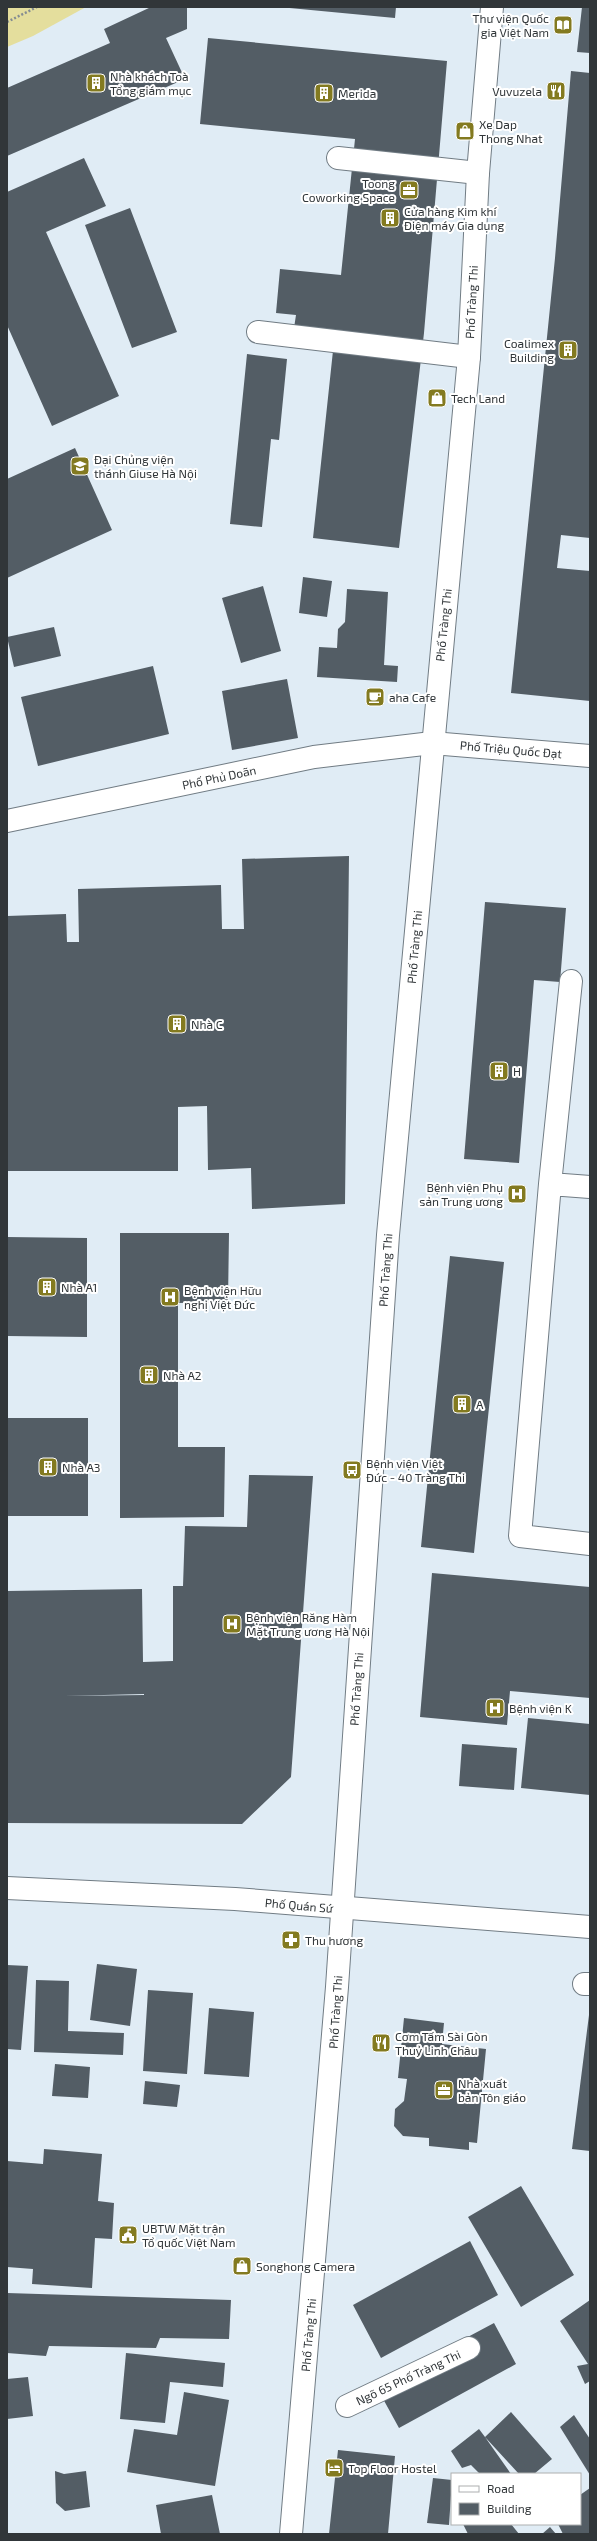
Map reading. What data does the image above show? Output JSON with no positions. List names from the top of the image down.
{
  "streets": {
    "main road": [
      "Phố Tràng Thi",
      "Phố Triệu Quốc Đạt",
      "Phố Phủ Doãn",
      "Phố Quán Sứ",
      "Ngõ 65 Phố Tràng Thi"
    ]
  },
  "crossings": [
    ["Phố Tràng Thi", "Phố Triệu Quốc Đạt"],
    ["Phố Tràng Thi", "Phố Phủ Doãn"],
    ["Phố Tràng Thi", "Phố Quán Sứ"],
    ["Phố Triệu Quốc Đạt", "Phố Phủ Doãn"]
  ],
  "places": {
    "library": ["Thư viện Quốc gia Việt Nam"],
    "building": [
      "Nhà khách Toà Tổng giám mục",
      "Merida",
      "Cửa hàng Kim khí Điện máy Gia dụng",
      "Coalimex Building",
      "Nhà C",
      "H",
      "Nhà A1",
      "Nhà A2",
      "A",
      "Nhà A3"
    ],
    "restaurant": ["Vuvuzela", "Cơm Tấm Sài Gòn Thuỷ Linh Châu"],
    "shop": ["Xe Dap Thong Nhat", "Tech Land", "Songhong Camera"],
    "office": ["Toong Coworking Space", "Nhà xuất bản Tôn giáo"],
    "school or university": ["Đại Chủng viện thánh Giuse Hà Nội"],
    "cafe": ["aha Cafe"],
    "hospital": [
      "Bệnh viện Phụ sản Trung ương",
      "Bệnh viện Hữu nghị Việt Đức",
      "Bệnh viện Răng Hàm Mặt Trung ương Hà Nội",
      "Bệnh viện K"
    ],
    "bus stop": ["Bệnh viện Việt Đức - 40 Tràng Thi"],
    "pharmacy": ["Thu hương"],
    "public building": ["UBTW Mặt trận Tổ quốc Việt Nam"],
    "hotel": ["Top Floor Hostel"]
  },
  "legend": ["Road", "Building"]
}
